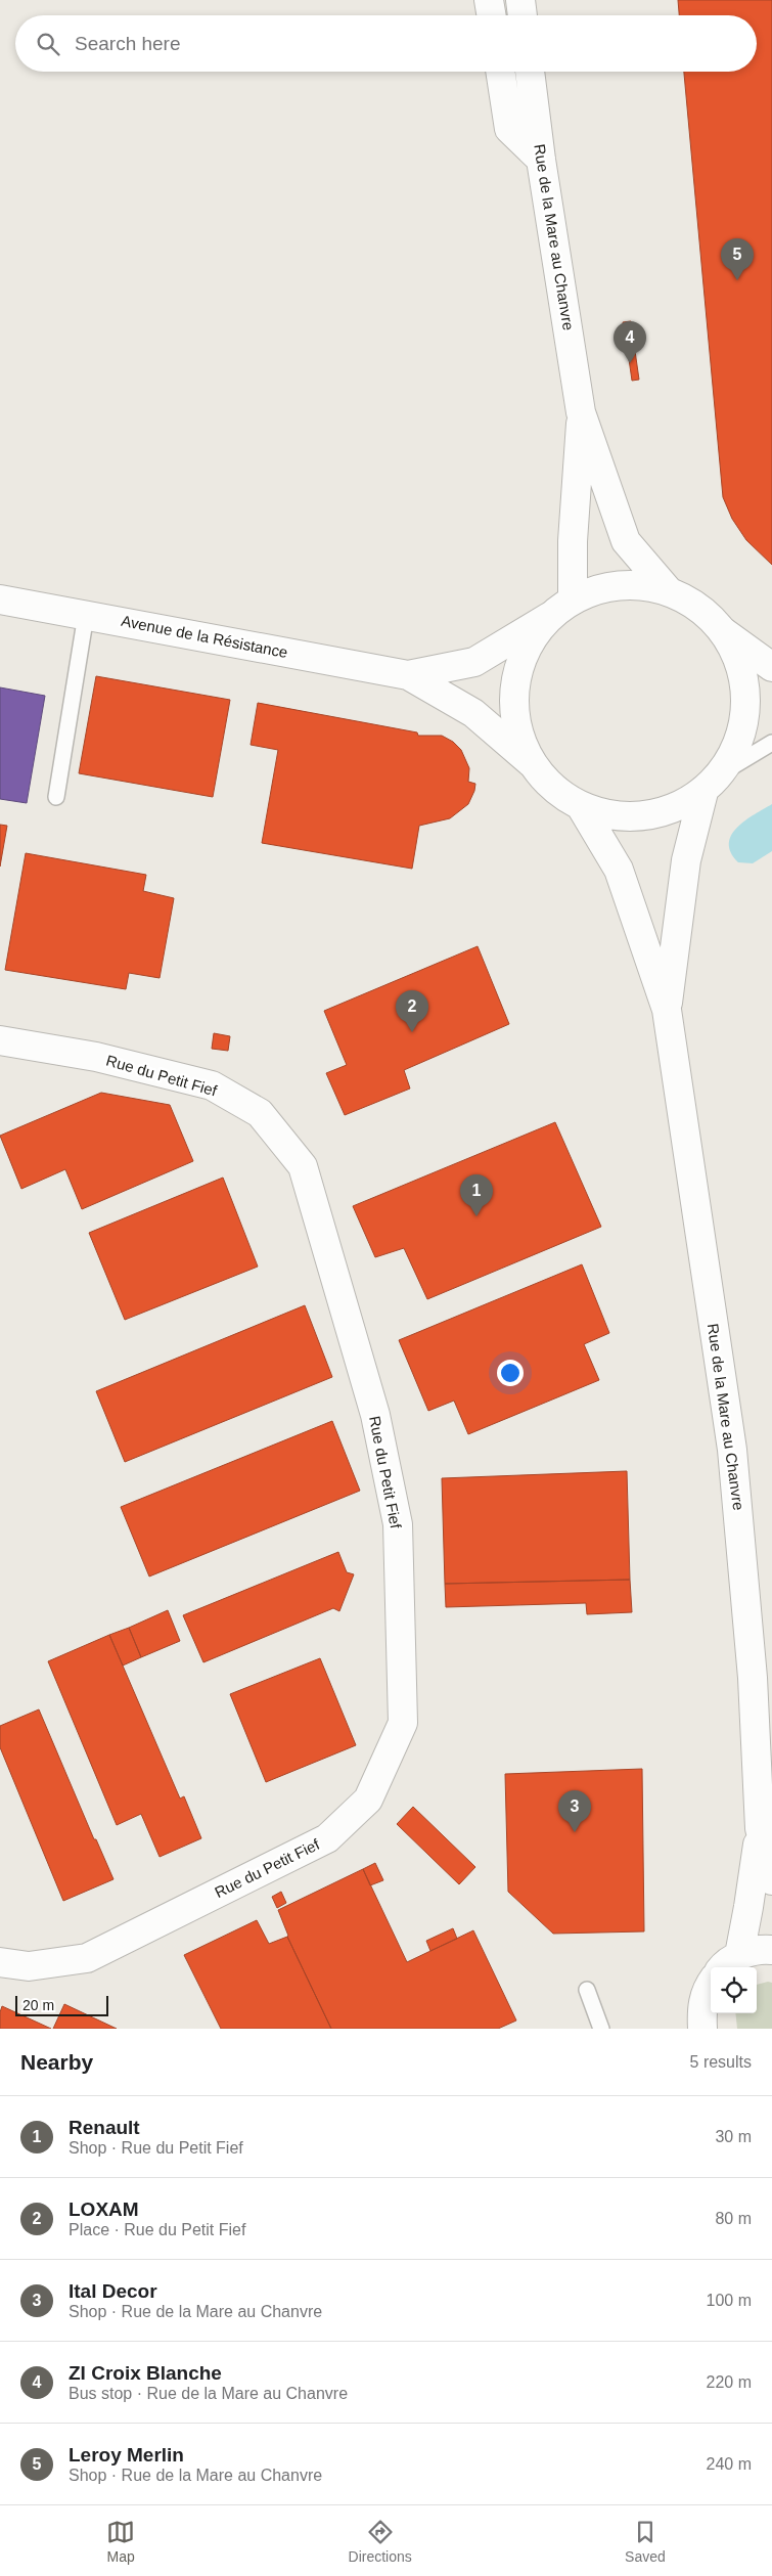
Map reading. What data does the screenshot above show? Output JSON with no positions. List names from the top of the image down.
{
  "streets": {
    "street": ["Rue de la Mare au Chanvre", "Avenue de la Résistance", "Rue du Petit Fief"]
  },
  "scale_bar": "20 m",
  "page": {
    "search": "Search here",
    "pins": [
      "5",
      "4",
      "2",
      "1",
      "3"
    ],
    "scale": "20 m",
    "heading": ["Nearby", "5 results"],
    "list": [
      {
        "mark": "1",
        "name": "Renault",
        "note": "Shop · Rue du Petit Fief",
        "value": "30 m"
      },
      {
        "mark": "2",
        "name": "LOXAM",
        "note": "Place · Rue du Petit Fief",
        "value": "80 m"
      },
      {
        "mark": "3",
        "name": "Ital Decor",
        "note": "Shop · Rue de la Mare au Chanvre",
        "value": "100 m"
      },
      {
        "mark": "4",
        "name": "ZI Croix Blanche",
        "note": "Bus stop · Rue de la Mare au Chanvre",
        "value": "220 m"
      },
      {
        "mark": "5",
        "name": "Leroy Merlin",
        "note": "Shop · Rue de la Mare au Chanvre",
        "value": "240 m"
      }
    ],
    "nav": ["Map", "Directions", "Saved"]
  }
}
